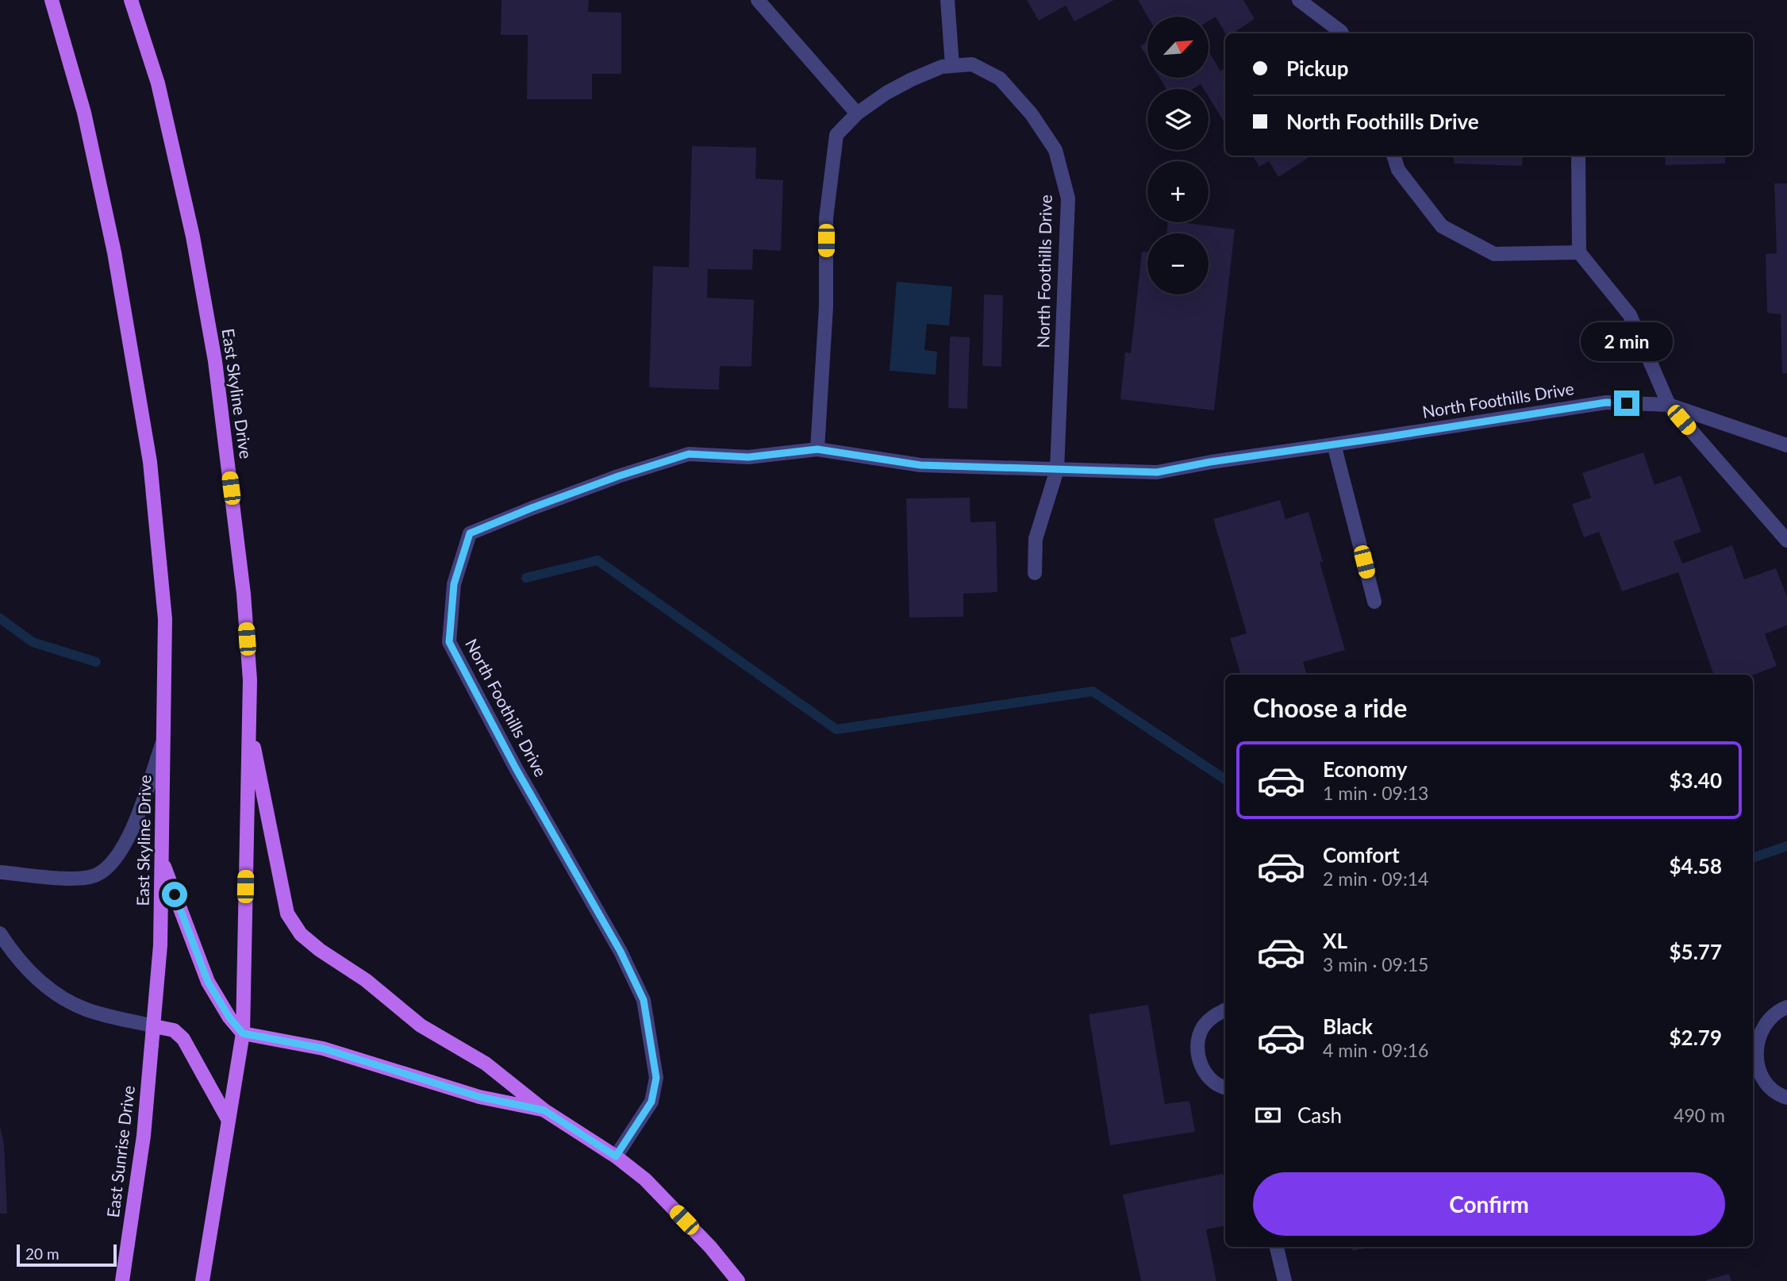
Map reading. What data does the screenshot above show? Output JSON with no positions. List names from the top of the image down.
{
  "streets": {
    "main road": ["East Skyline Drive", "East Sunrise Drive"],
    "street": ["North Foothills Drive"]
  },
  "crossings": [
    ["East Skyline Drive", "East Sunrise Drive"]
  ],
  "scale_bar": "20 m",
  "north": "top right",
  "page": {
    "map_buttons": ["+", "−"],
    "banner": ["Pickup", "North Foothills Drive"],
    "bubble": "2 min",
    "heading": "Choose a ride",
    "list": [
      {
        "name": "Economy",
        "note": "1 min · 09:13",
        "value": "$3.40"
      },
      {
        "name": "Comfort",
        "note": "2 min · 09:14",
        "value": "$4.58"
      },
      {
        "name": "XL",
        "note": "3 min · 09:15",
        "value": "$5.77"
      },
      {
        "name": "Black",
        "note": "4 min · 09:16",
        "value": "$2.79"
      }
    ],
    "pay": ["Cash", "490 m"],
    "buttons": "Confirm",
    "scale": "20 m"
  }
}
